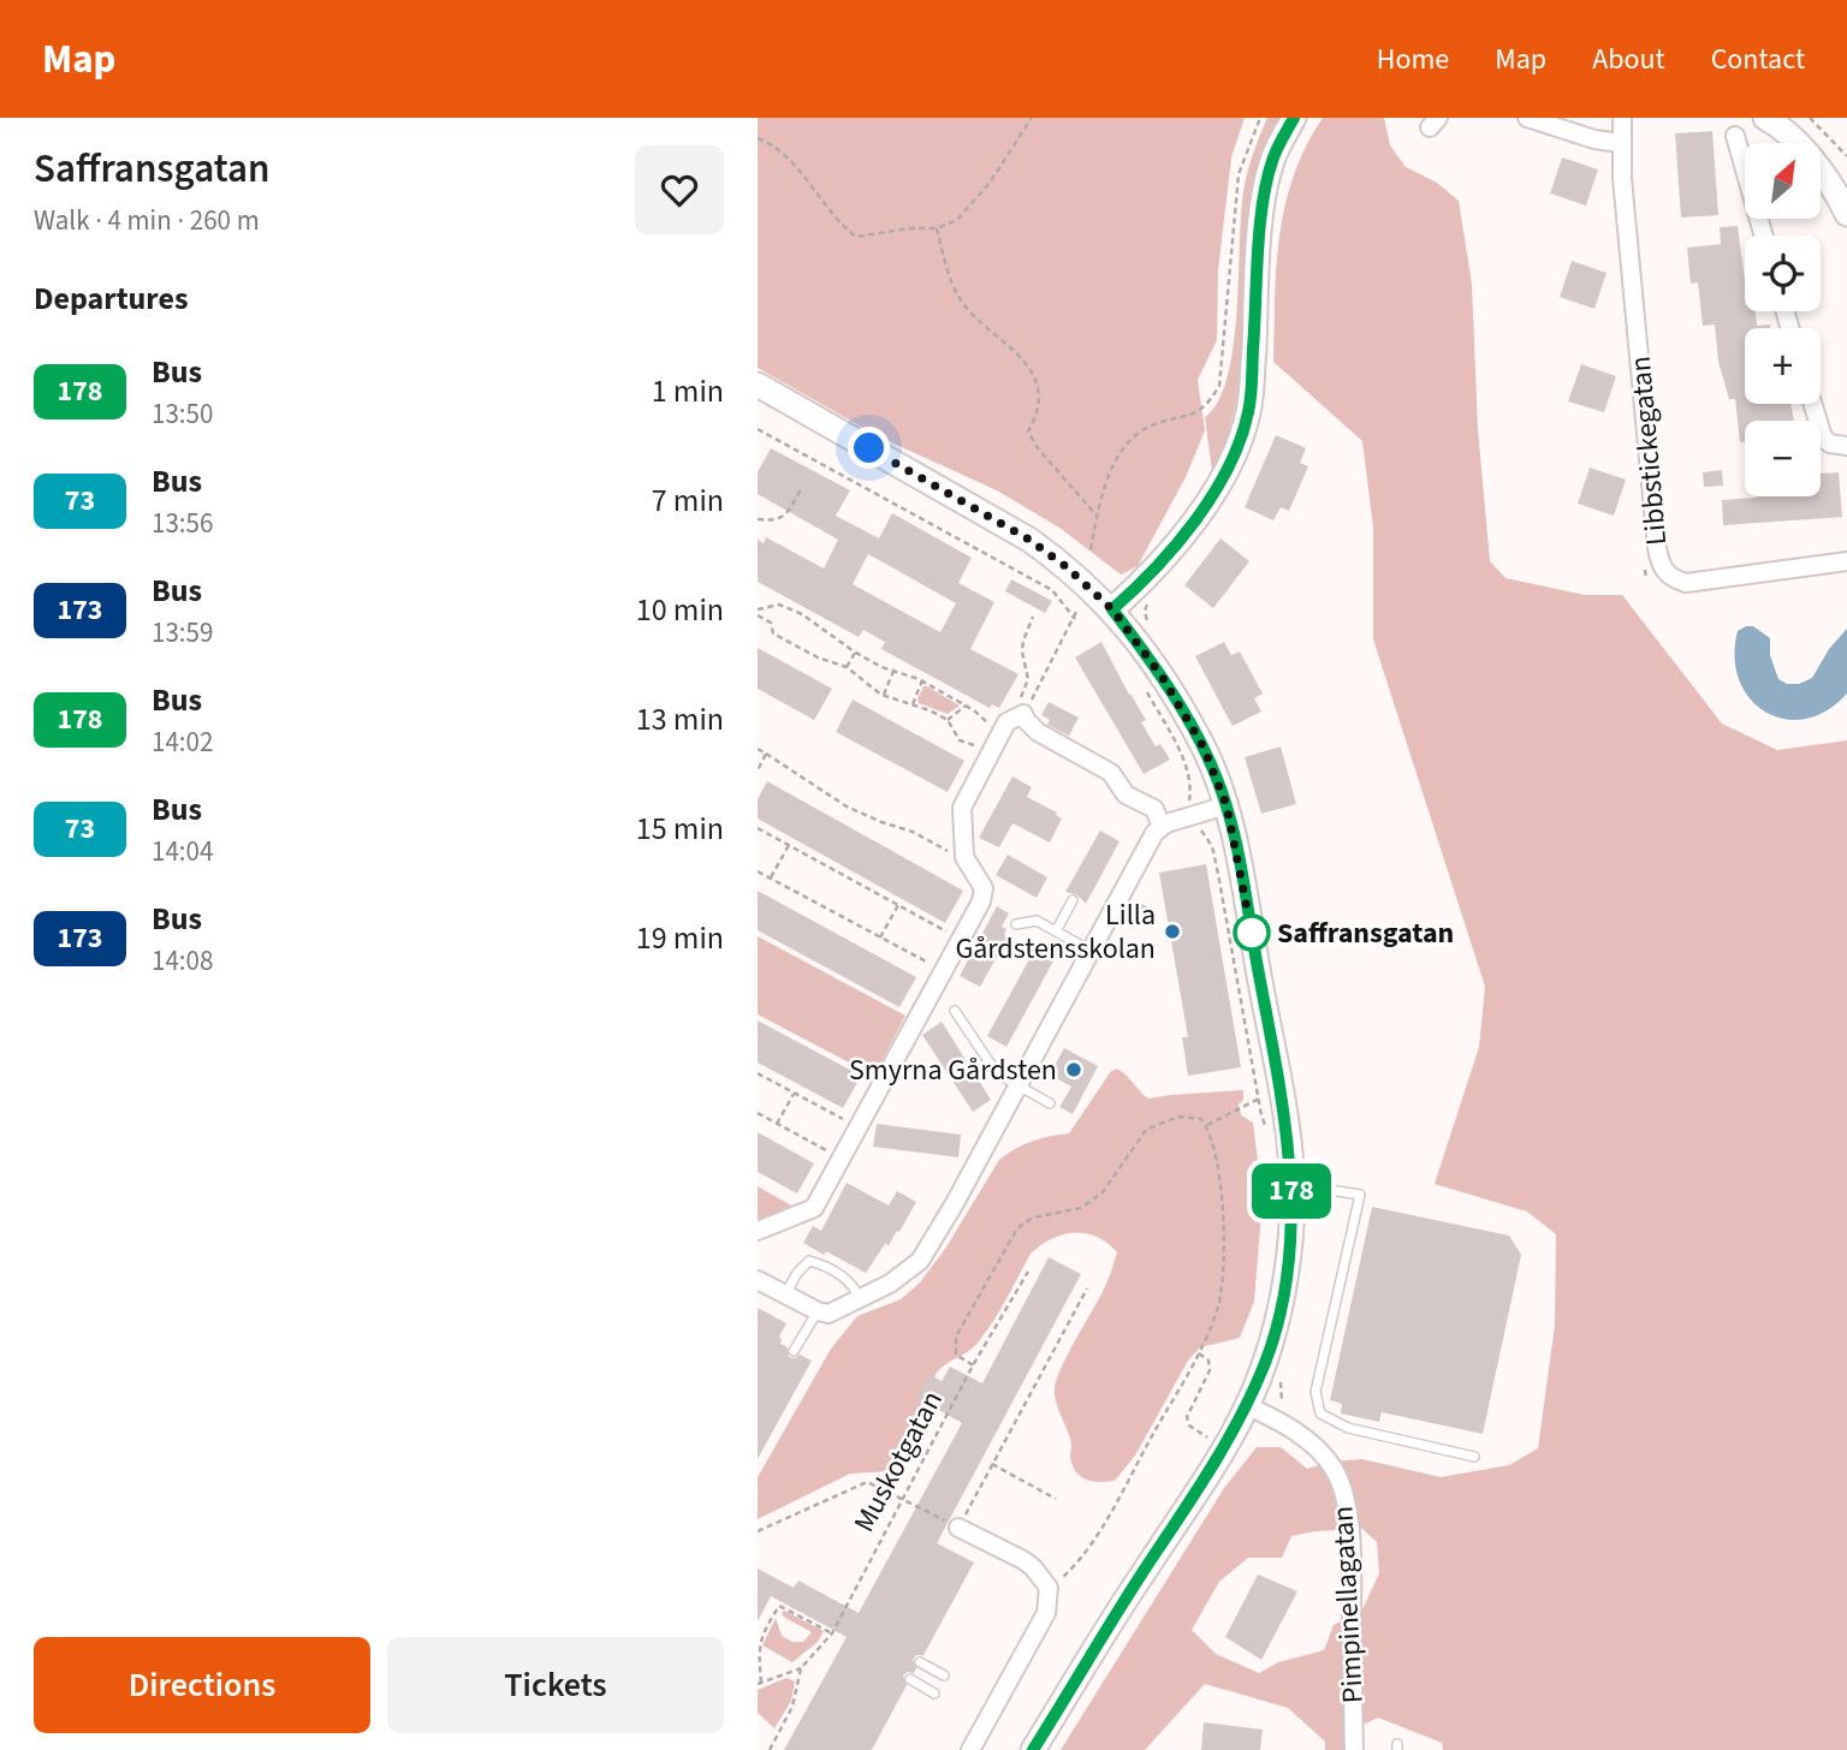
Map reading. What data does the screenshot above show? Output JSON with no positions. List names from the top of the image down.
{
  "streets": {
    "street": ["Libbstickegatan", "Pimpinellagatan"],
    "path": ["Muskotgatan"]
  },
  "places": ["Lilla Gårdstensskolan", "Saffransgatan", "Smyrna Gårdsten"],
  "lines": ["bus line 178"],
  "north": "top right",
  "page": {
    "header": "Map",
    "nav": [
      "Home",
      "Map",
      "About",
      "Contact"
    ],
    "heading": [
      ["Saffransgatan", "Walk · 4 min · 260 m"],
      "Departures"
    ],
    "on_map": "178",
    "map_buttons": ["+", "−"],
    "list": [
      {
        "mark": "178",
        "name": "Bus",
        "note": "13:50",
        "value": "1 min"
      },
      {
        "mark": "73",
        "name": "Bus",
        "note": "13:56",
        "value": "7 min"
      },
      {
        "mark": "173",
        "name": "Bus",
        "note": "13:59",
        "value": "10 min"
      },
      {
        "mark": "178",
        "name": "Bus",
        "note": "14:02",
        "value": "13 min"
      },
      {
        "mark": "73",
        "name": "Bus",
        "note": "14:04",
        "value": "15 min"
      },
      {
        "mark": "173",
        "name": "Bus",
        "note": "14:08",
        "value": "19 min"
      }
    ],
    "buttons": ["Directions", "Tickets"]
  }
}
